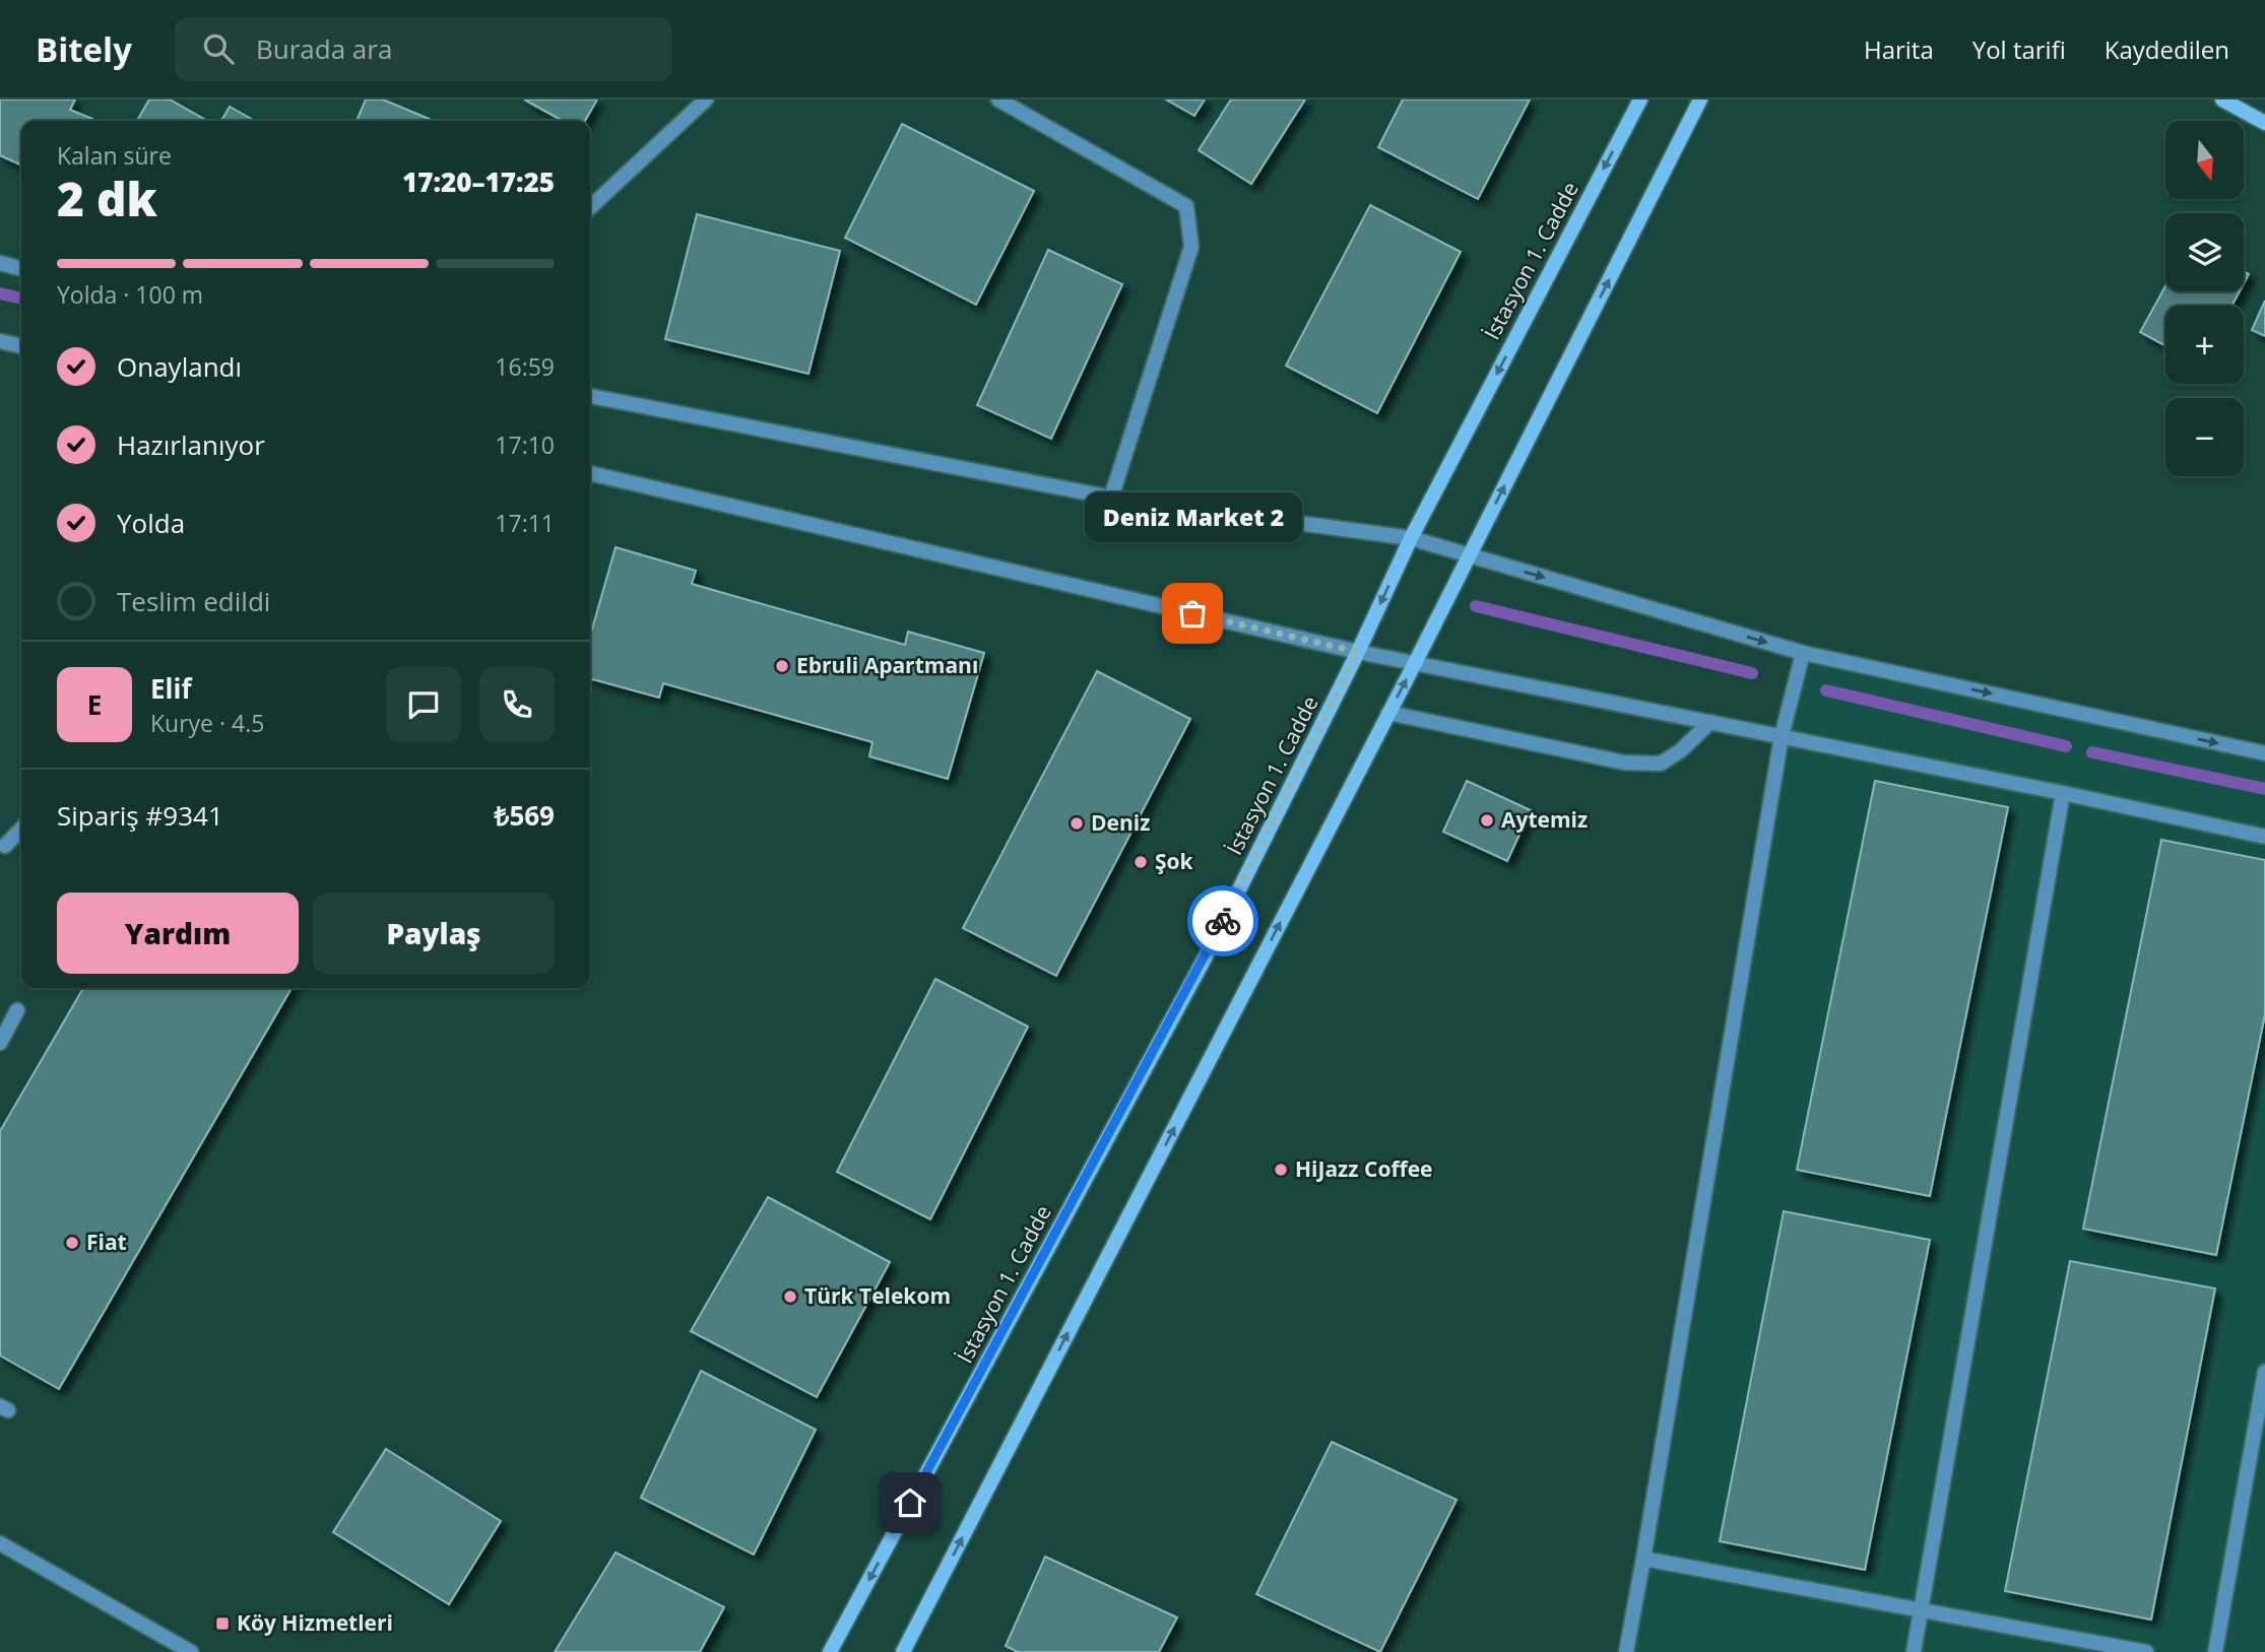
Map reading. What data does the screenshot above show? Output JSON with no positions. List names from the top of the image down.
{
  "streets": {
    "main road": ["İstasyon 1. Cadde"]
  },
  "places": {
    "other": [
      "Deniz Market 2",
      "Ebruli Apartmanı",
      "Aytemiz",
      "Deniz",
      "Şok",
      "HiJazz Coffee",
      "Fiat",
      "Türk Telekom"
    ],
    "transit": ["Köy Hizmetleri"]
  },
  "north": "bottom",
  "page": {
    "header": "Bitely",
    "search": "Burada ara",
    "nav": ["Harita", "Yol tarifi", "Kaydedilen"],
    "map_buttons": ["+", "−"],
    "heading": ["2 dk", "Kalan süre", "17:20–17:25"],
    "panel": [
      "Elif",
      "Kurye · 4.5",
      "Sipariş #9341",
      "₺569"
    ],
    "bar": "Yolda · 100 m",
    "list": [
      ["Onaylandı", "16:59"],
      ["Hazırlanıyor", "17:10"],
      ["Yolda", "17:11"],
      "Teslim edildi"
    ],
    "bubble": "Deniz Market 2",
    "round": "E",
    "buttons": ["Yardım", "Paylaş"]
  }
}
